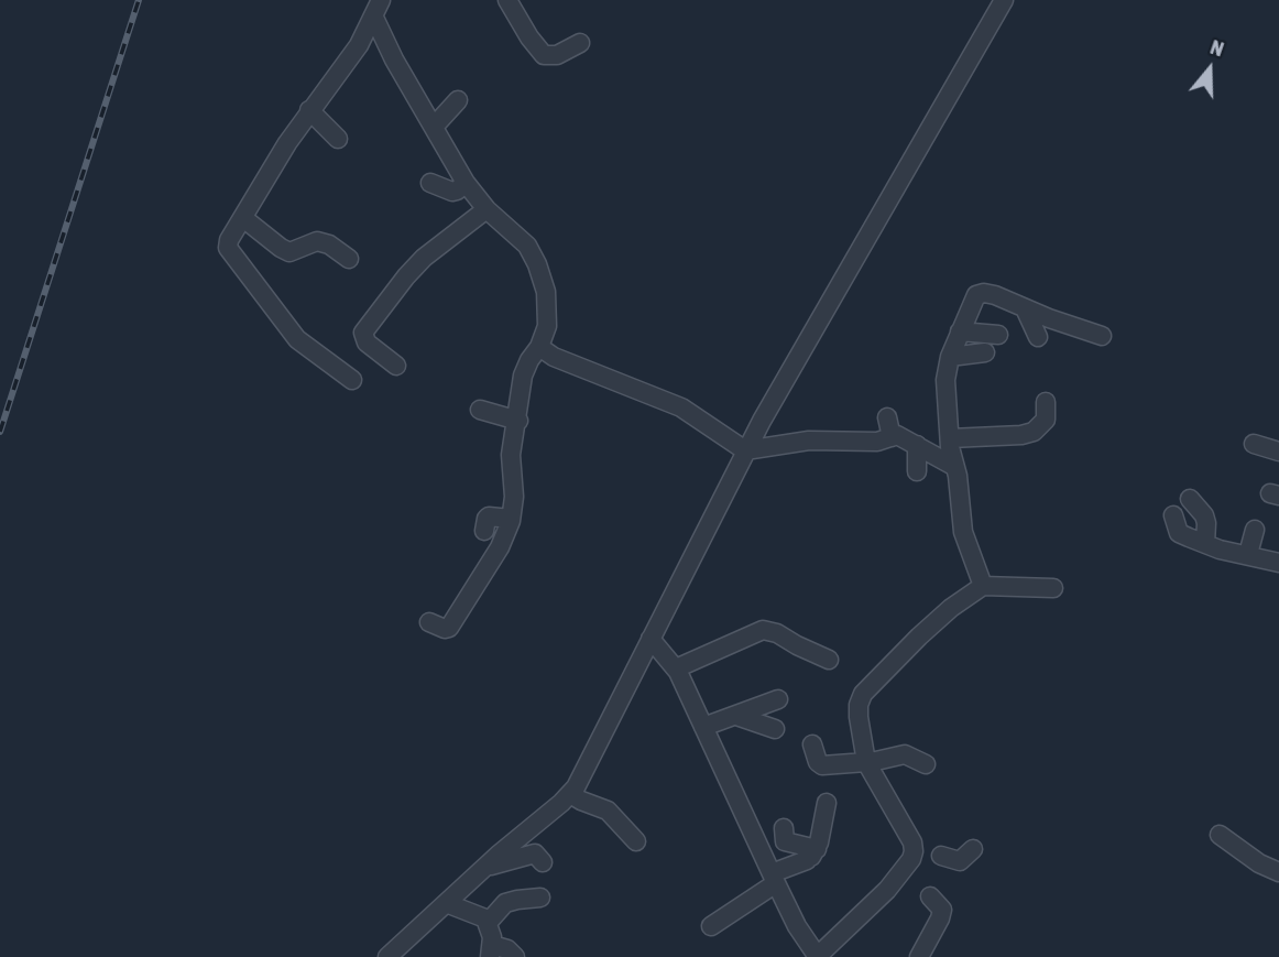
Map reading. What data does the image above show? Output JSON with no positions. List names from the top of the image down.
{
  "north": "top"
}
